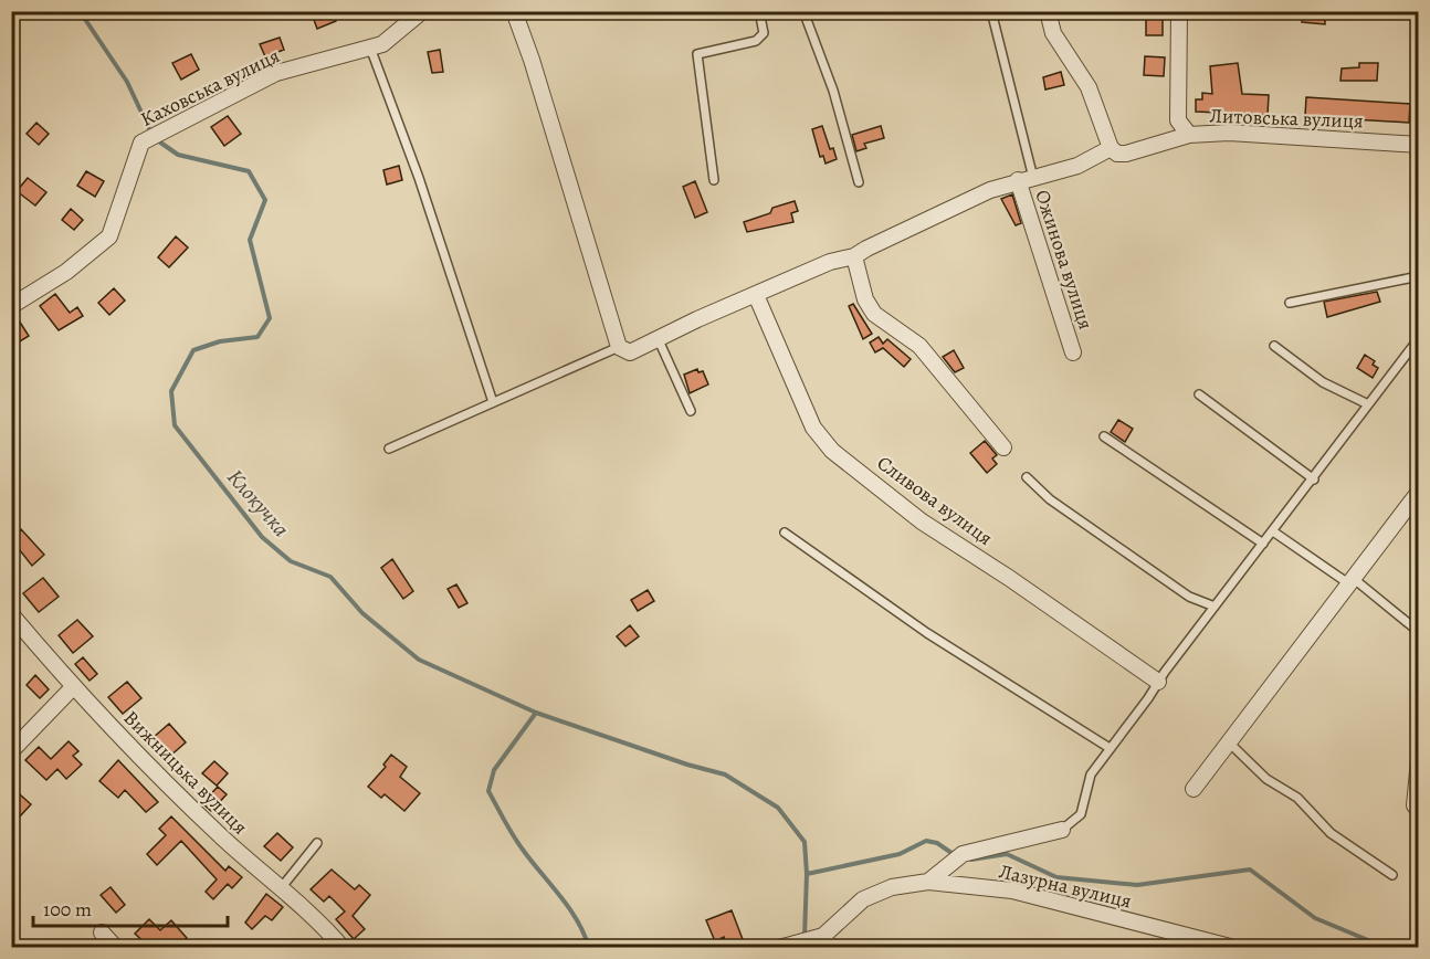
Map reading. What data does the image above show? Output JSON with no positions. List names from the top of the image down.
{
  "streets": {
    "street": [
      "Каховська вулиця",
      "Литовська вулиця",
      "Ожинова вулиця",
      "Сливова вулиця",
      "Вижницька вулиця",
      "Лазурна вулиця"
    ]
  },
  "water": ["Клокучка"],
  "scale_bar": "100 m"
}
